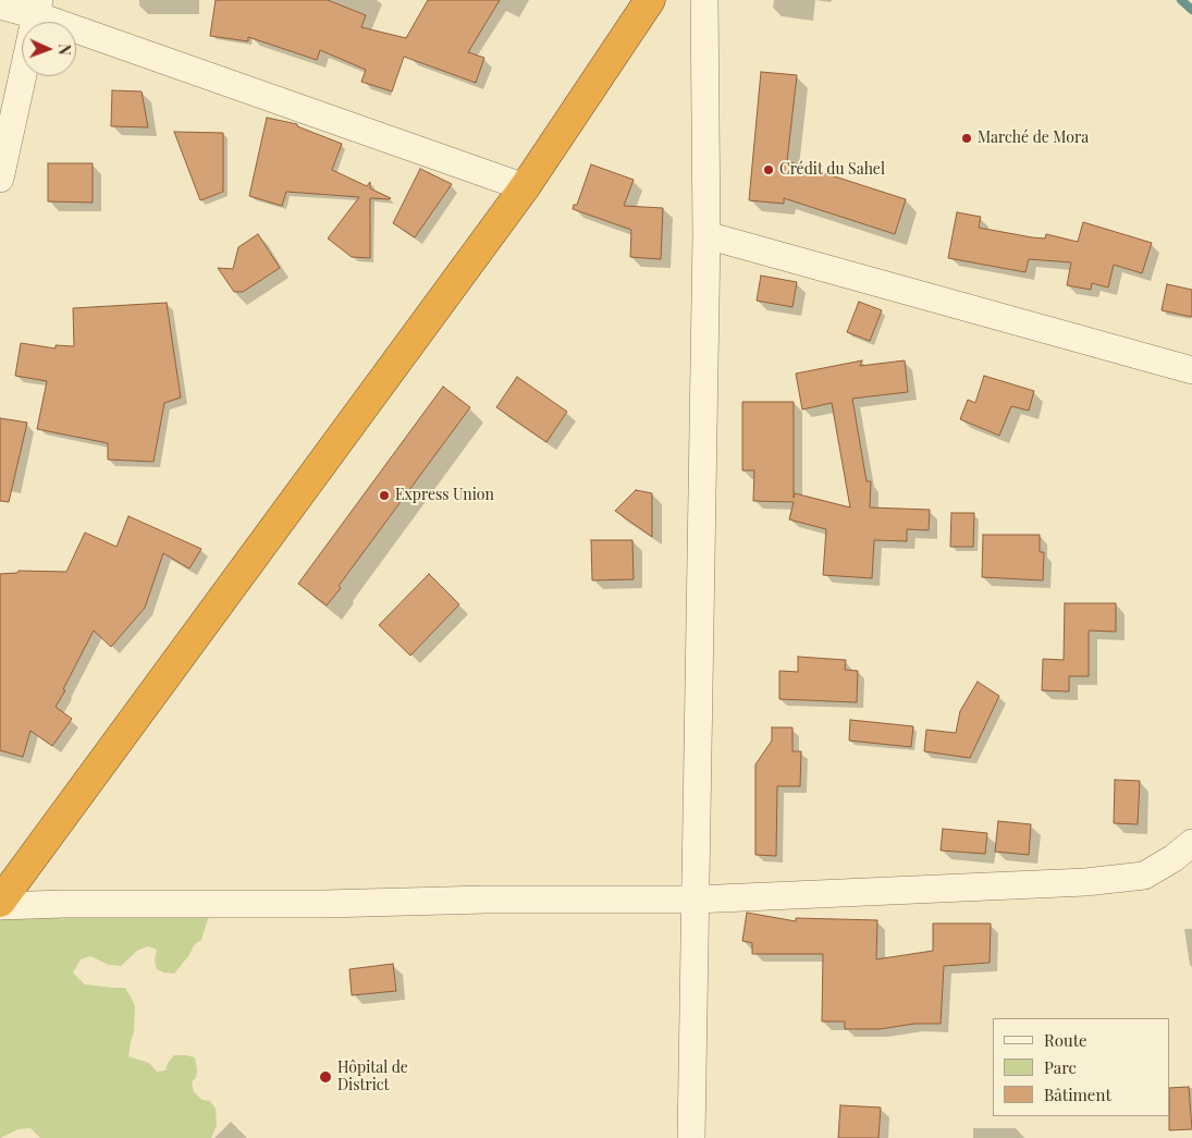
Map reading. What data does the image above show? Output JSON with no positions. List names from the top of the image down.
{
  "places": [
    "Marché de Mora",
    "Crédit du Sahel",
    "Express Union",
    "Hôpital de District"
  ],
  "legend": ["Route", "Parc", "Bâtiment"],
  "north": "right"
}
